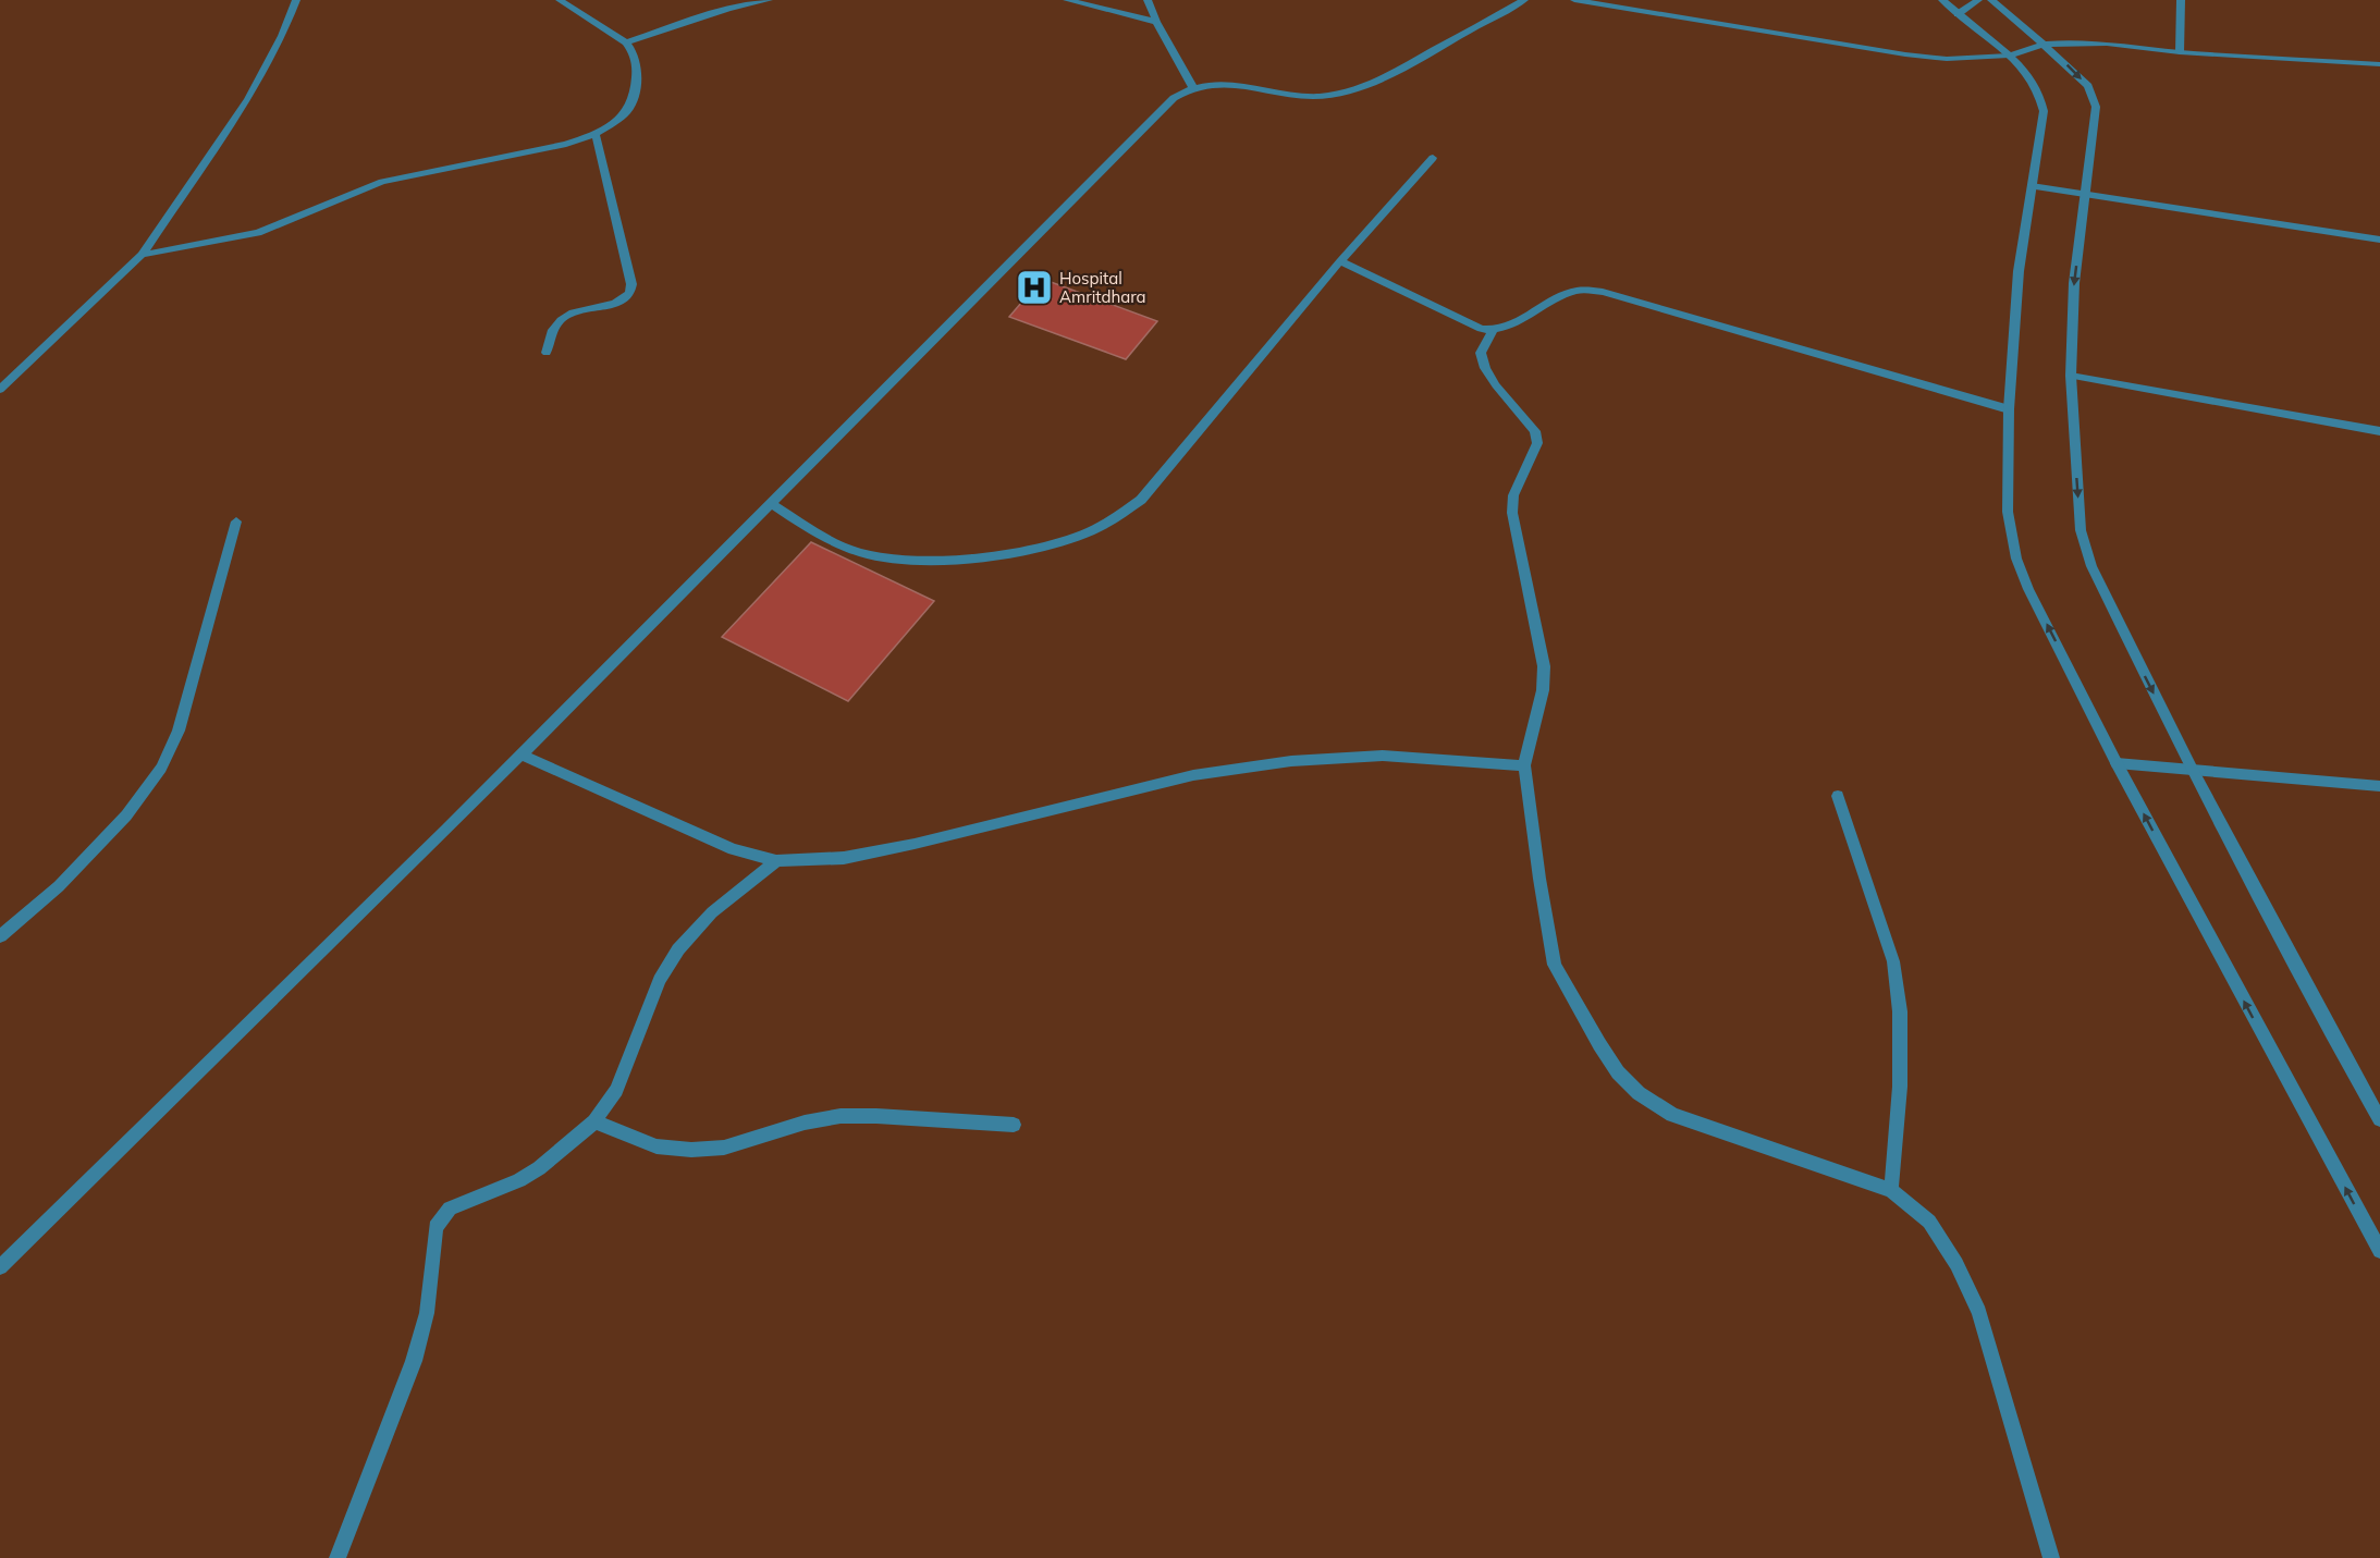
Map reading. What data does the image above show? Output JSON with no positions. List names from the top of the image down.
{
  "places": {
    "hospital": ["Hospital Amritdhara"]
  }
}
